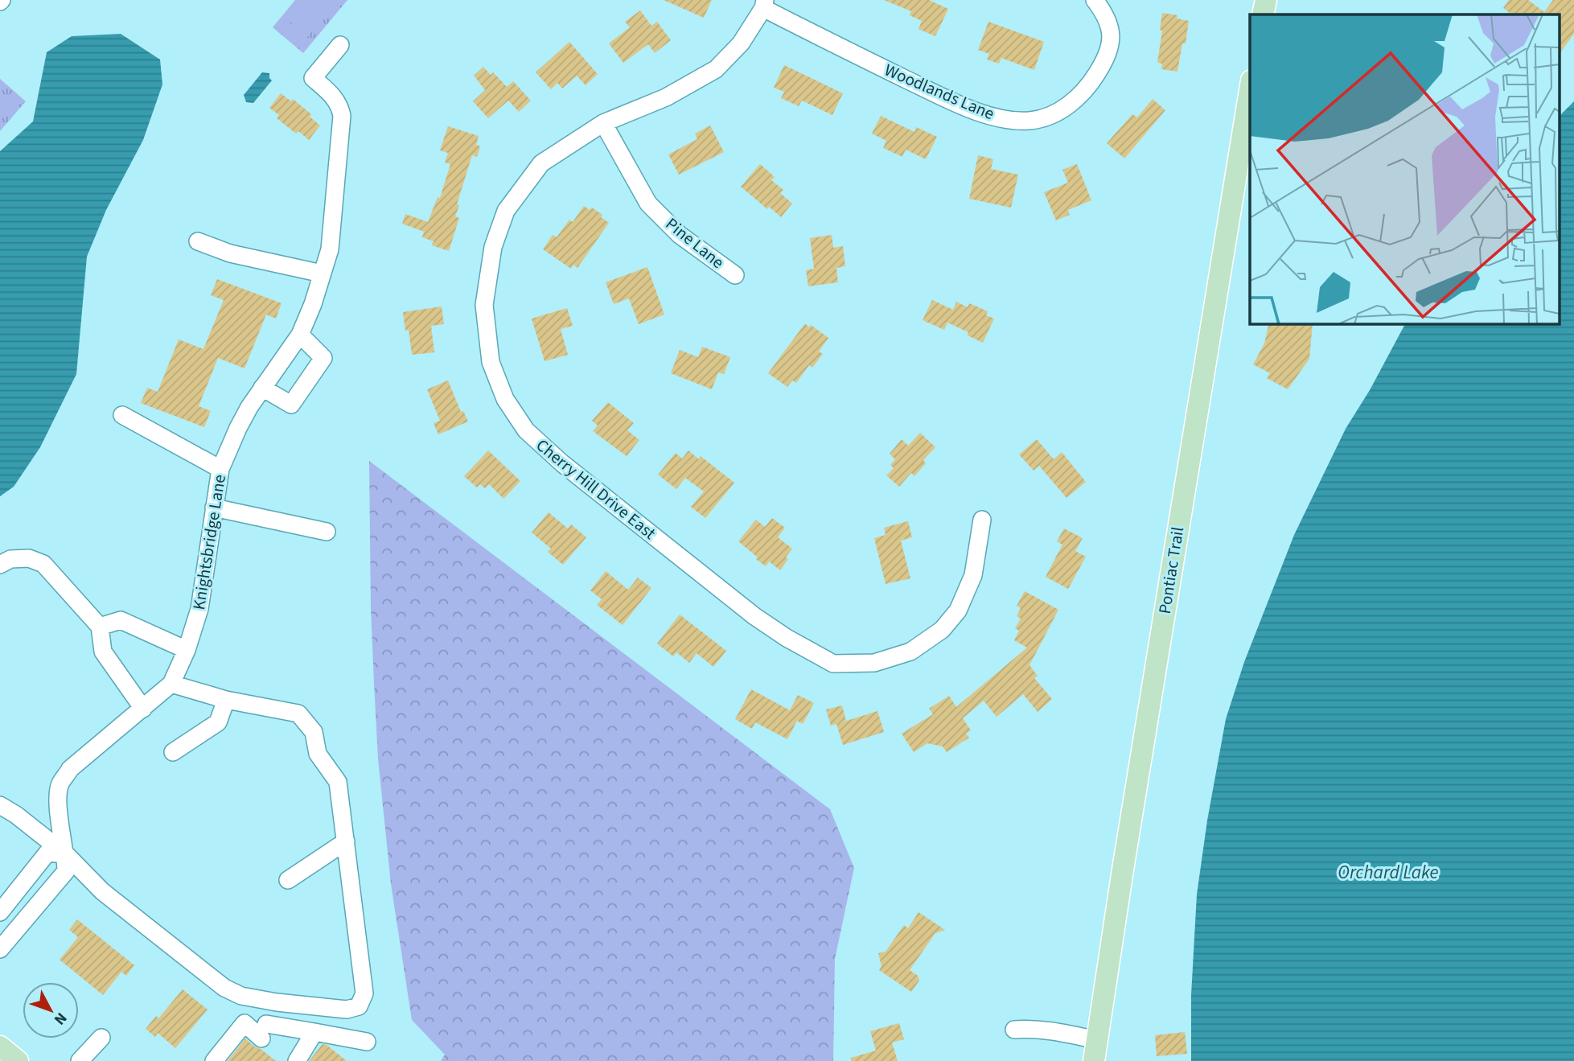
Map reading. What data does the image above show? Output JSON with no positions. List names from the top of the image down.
{
  "streets": {
    "main road": ["Pontiac Trail"],
    "street": [
      "Woodlands Lane",
      "Pine Lane",
      "Cherry Hill Drive East",
      "Knightsbridge Lane"
    ]
  },
  "crossings": [
    ["Woodlands Lane", "Cherry Hill Drive East"],
    ["Pine Lane", "Cherry Hill Drive East"]
  ],
  "water": ["Orchard Lake"],
  "north": "bottom right"
}
